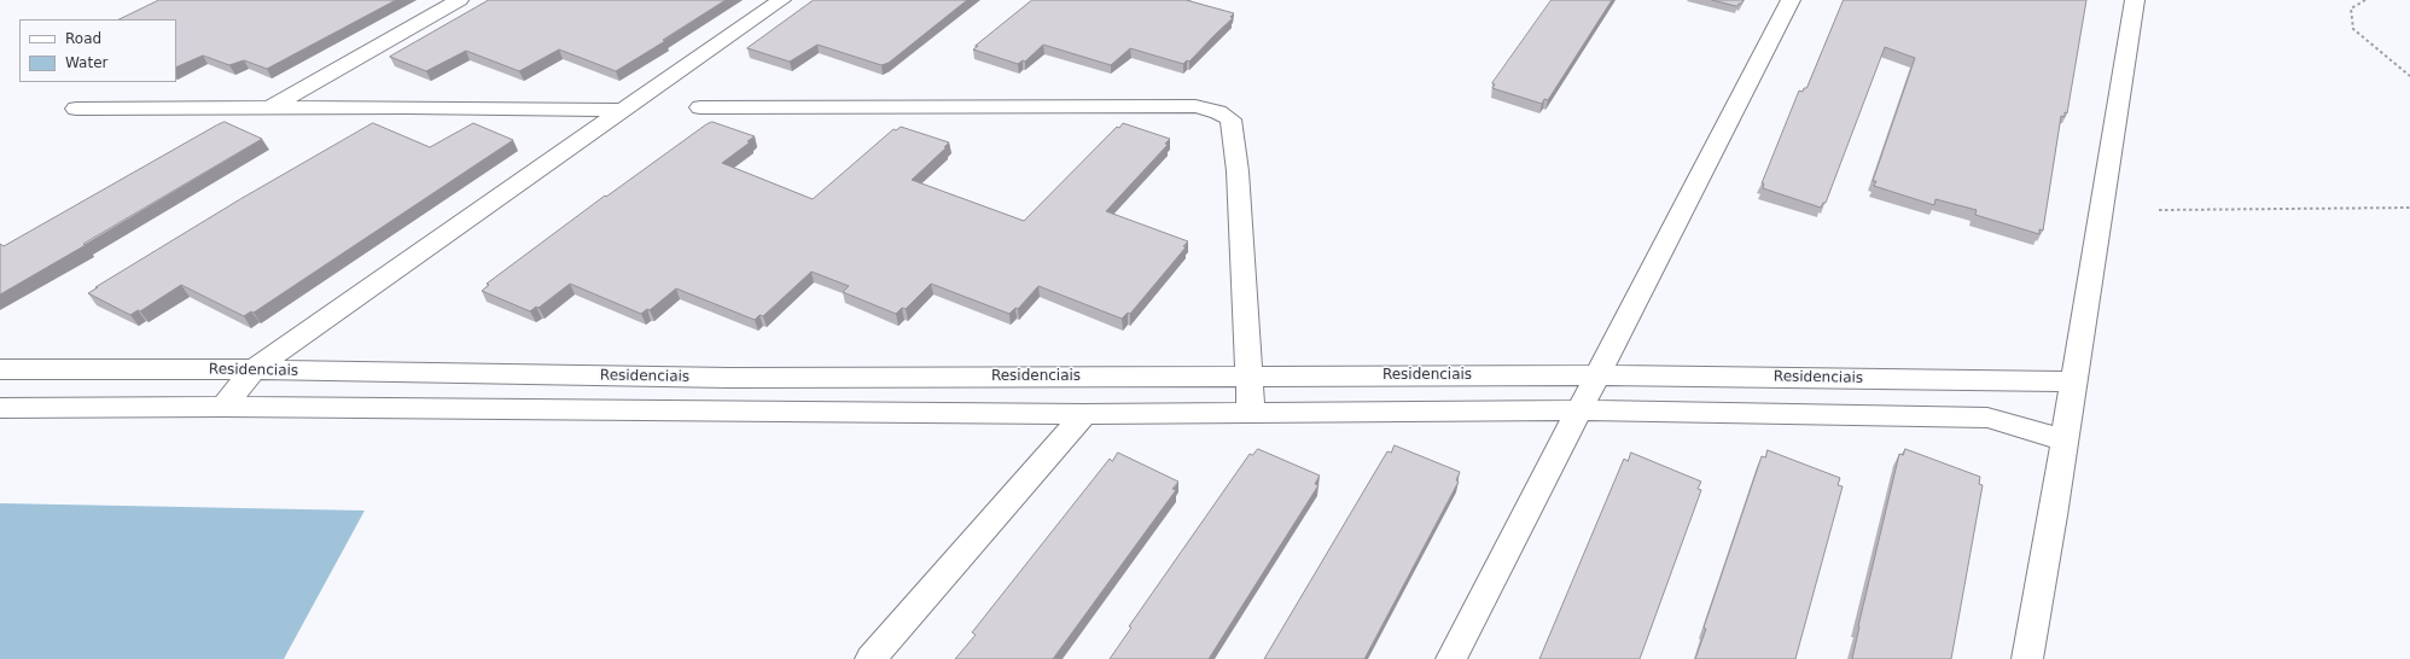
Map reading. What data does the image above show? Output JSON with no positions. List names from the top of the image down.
{
  "streets": {
    "street": ["Residenciais"]
  },
  "legend": ["Road", "Water"]
}
